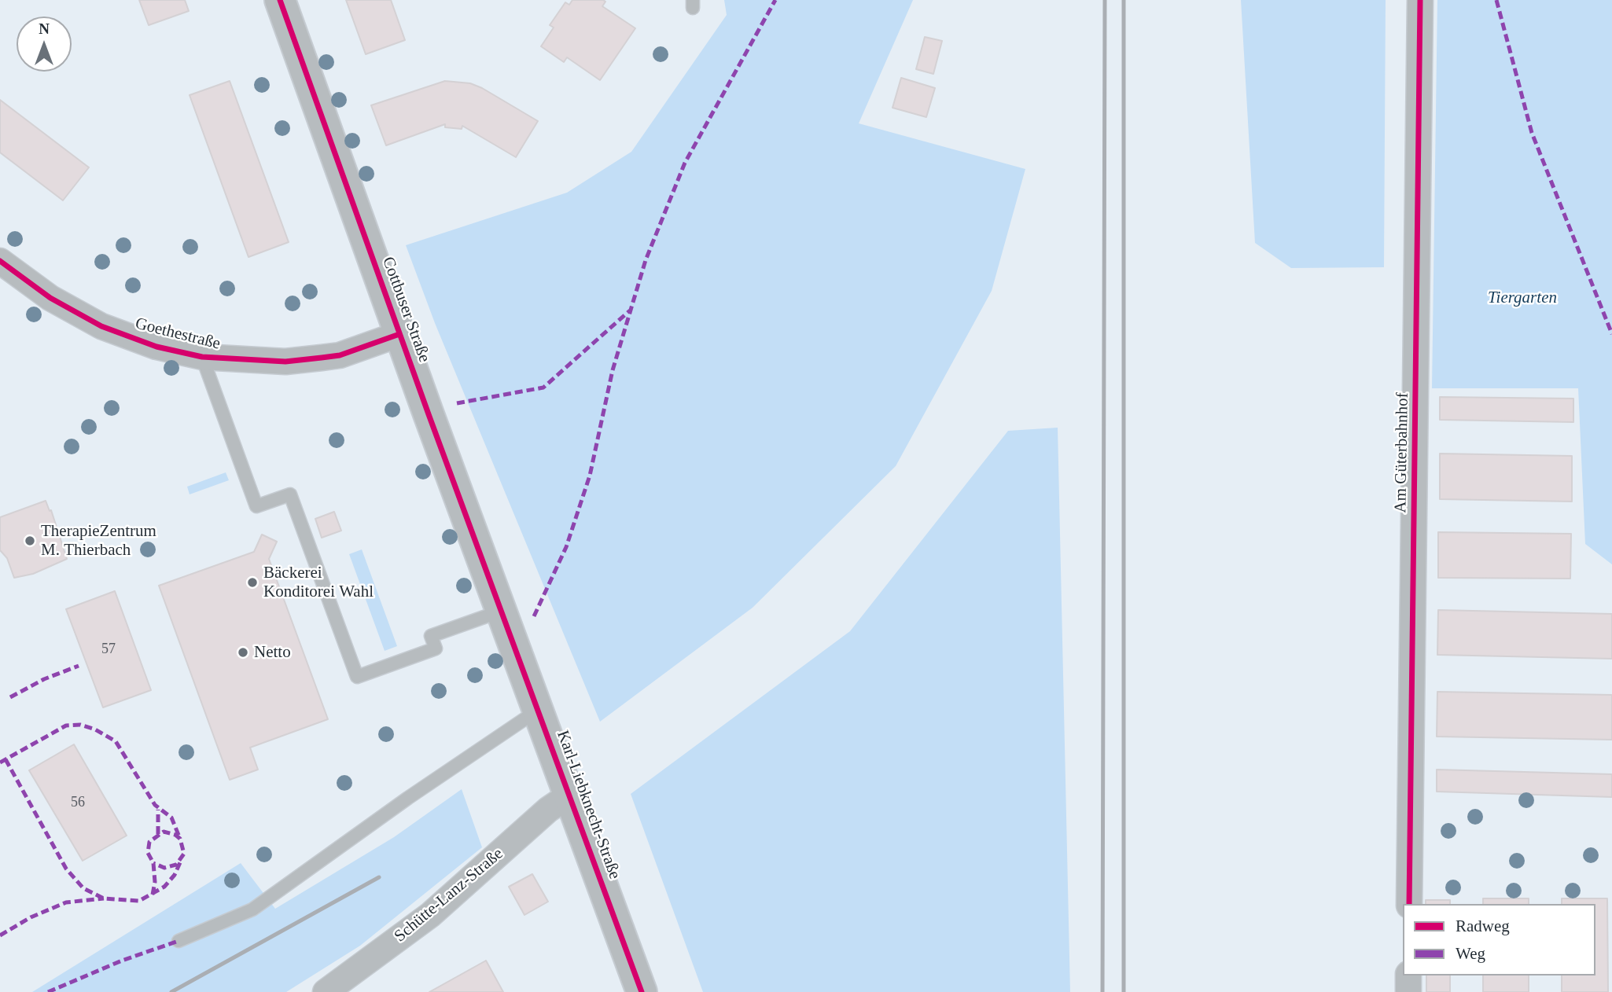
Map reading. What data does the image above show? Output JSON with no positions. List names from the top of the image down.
{
  "streets": {
    "street": [
      "Cottbuser Straße",
      "Goethestraße",
      "Am Güterbahnhof",
      "Karl-Liebknecht-Straße",
      "Schütte-Lanz-Straße"
    ]
  },
  "crossings": [
    ["Cottbuser Straße", "Goethestraße"],
    ["Cottbuser Straße", "Karl-Liebknecht-Straße"],
    ["Karl-Liebknecht-Straße", "Schütte-Lanz-Straße"]
  ],
  "parks": ["Tiergarten"],
  "places": ["TherapieZentrum M. Thierbach", "Bäckerei Konditorei Wahl", "Netto"],
  "house_numbers": ["57", "56"],
  "legend": ["Radweg", "Weg"],
  "north": "top"
}
